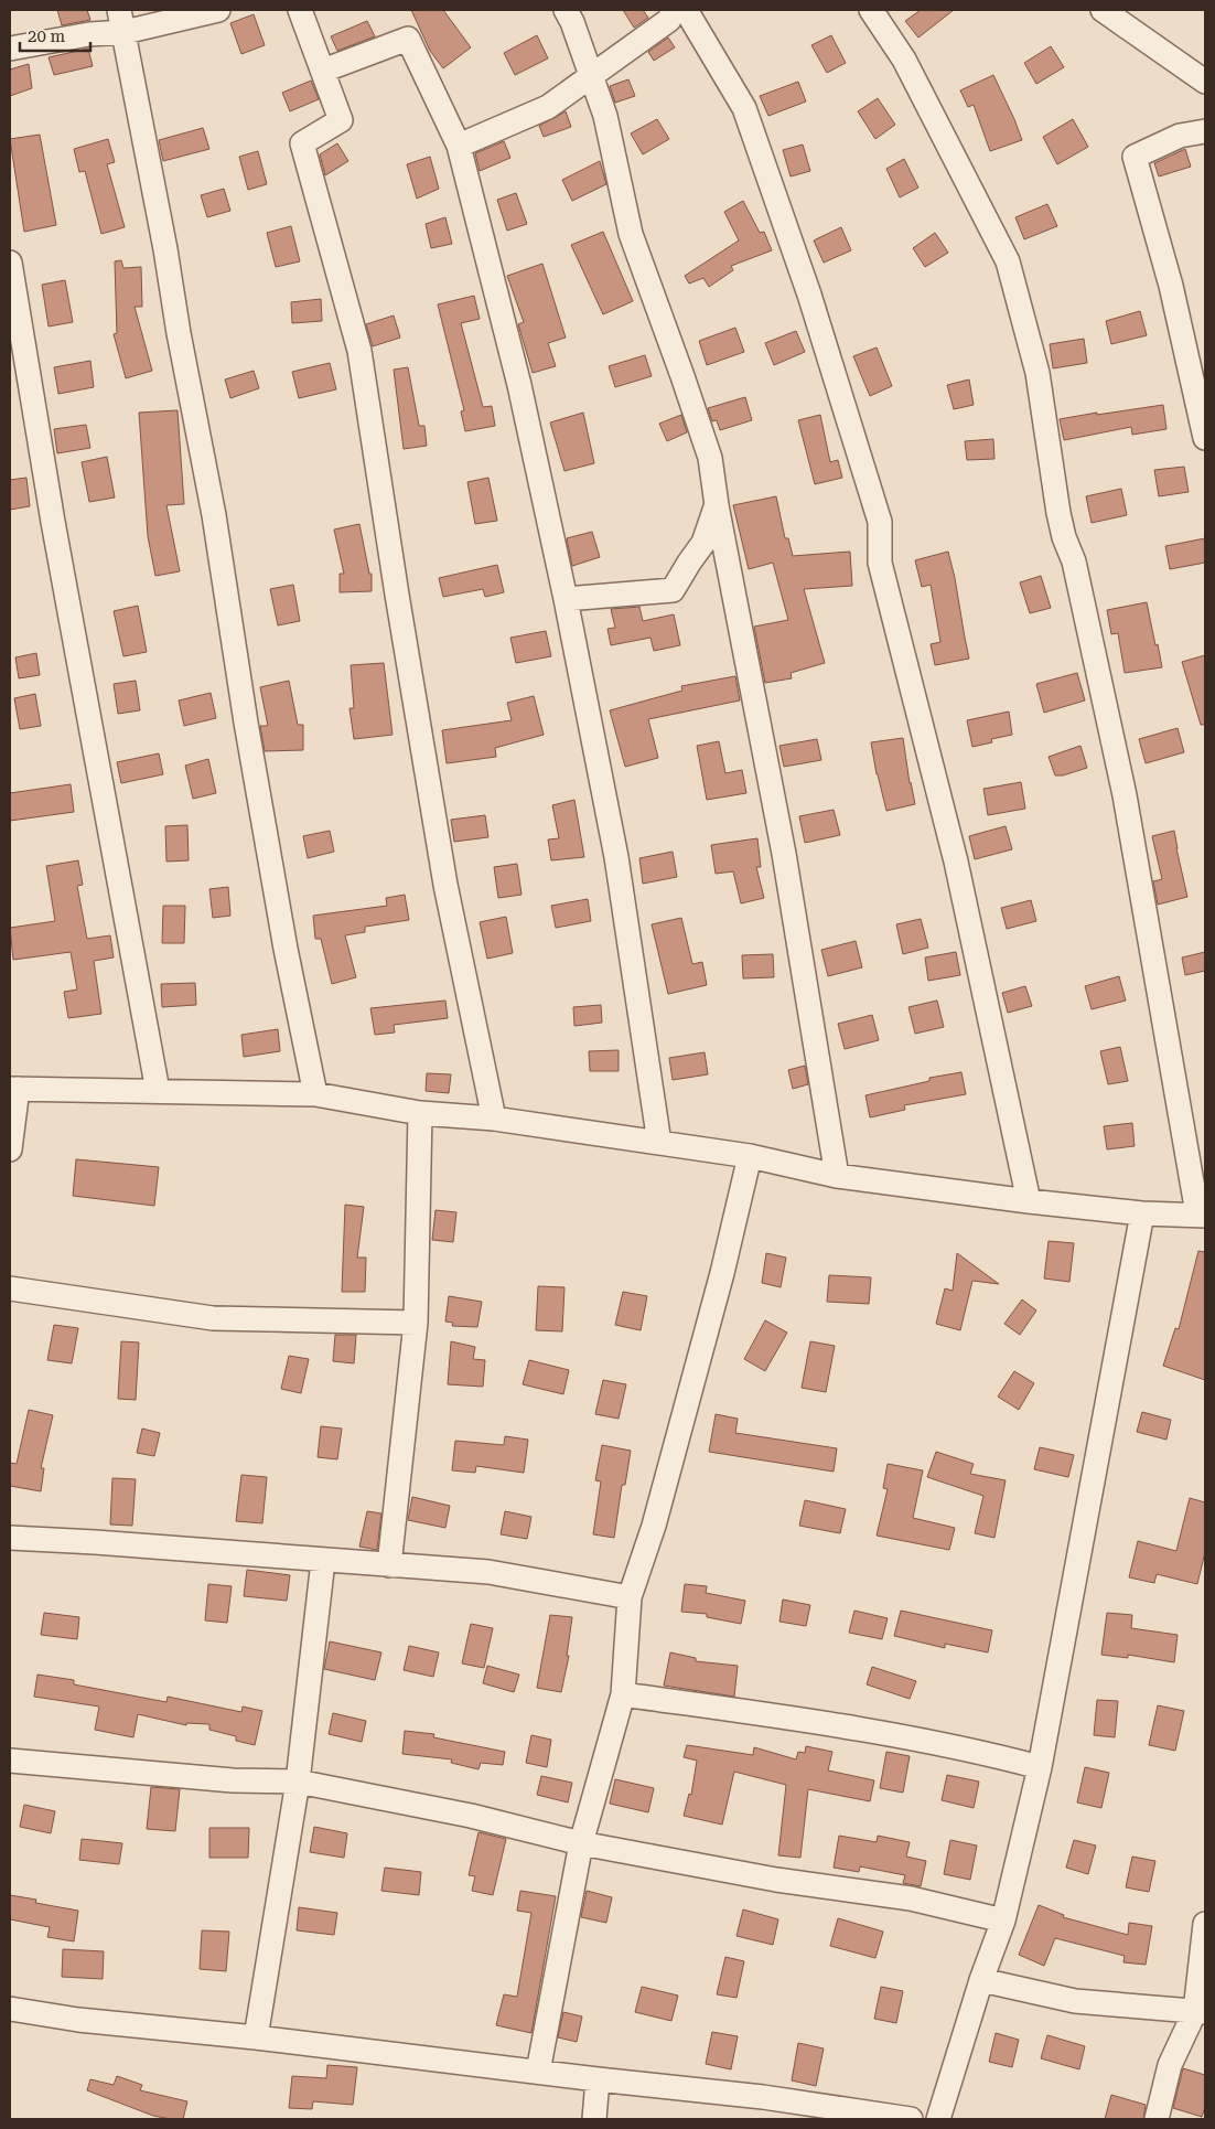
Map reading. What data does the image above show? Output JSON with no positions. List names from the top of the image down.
{
  "scale_bar": "20 m"
}
